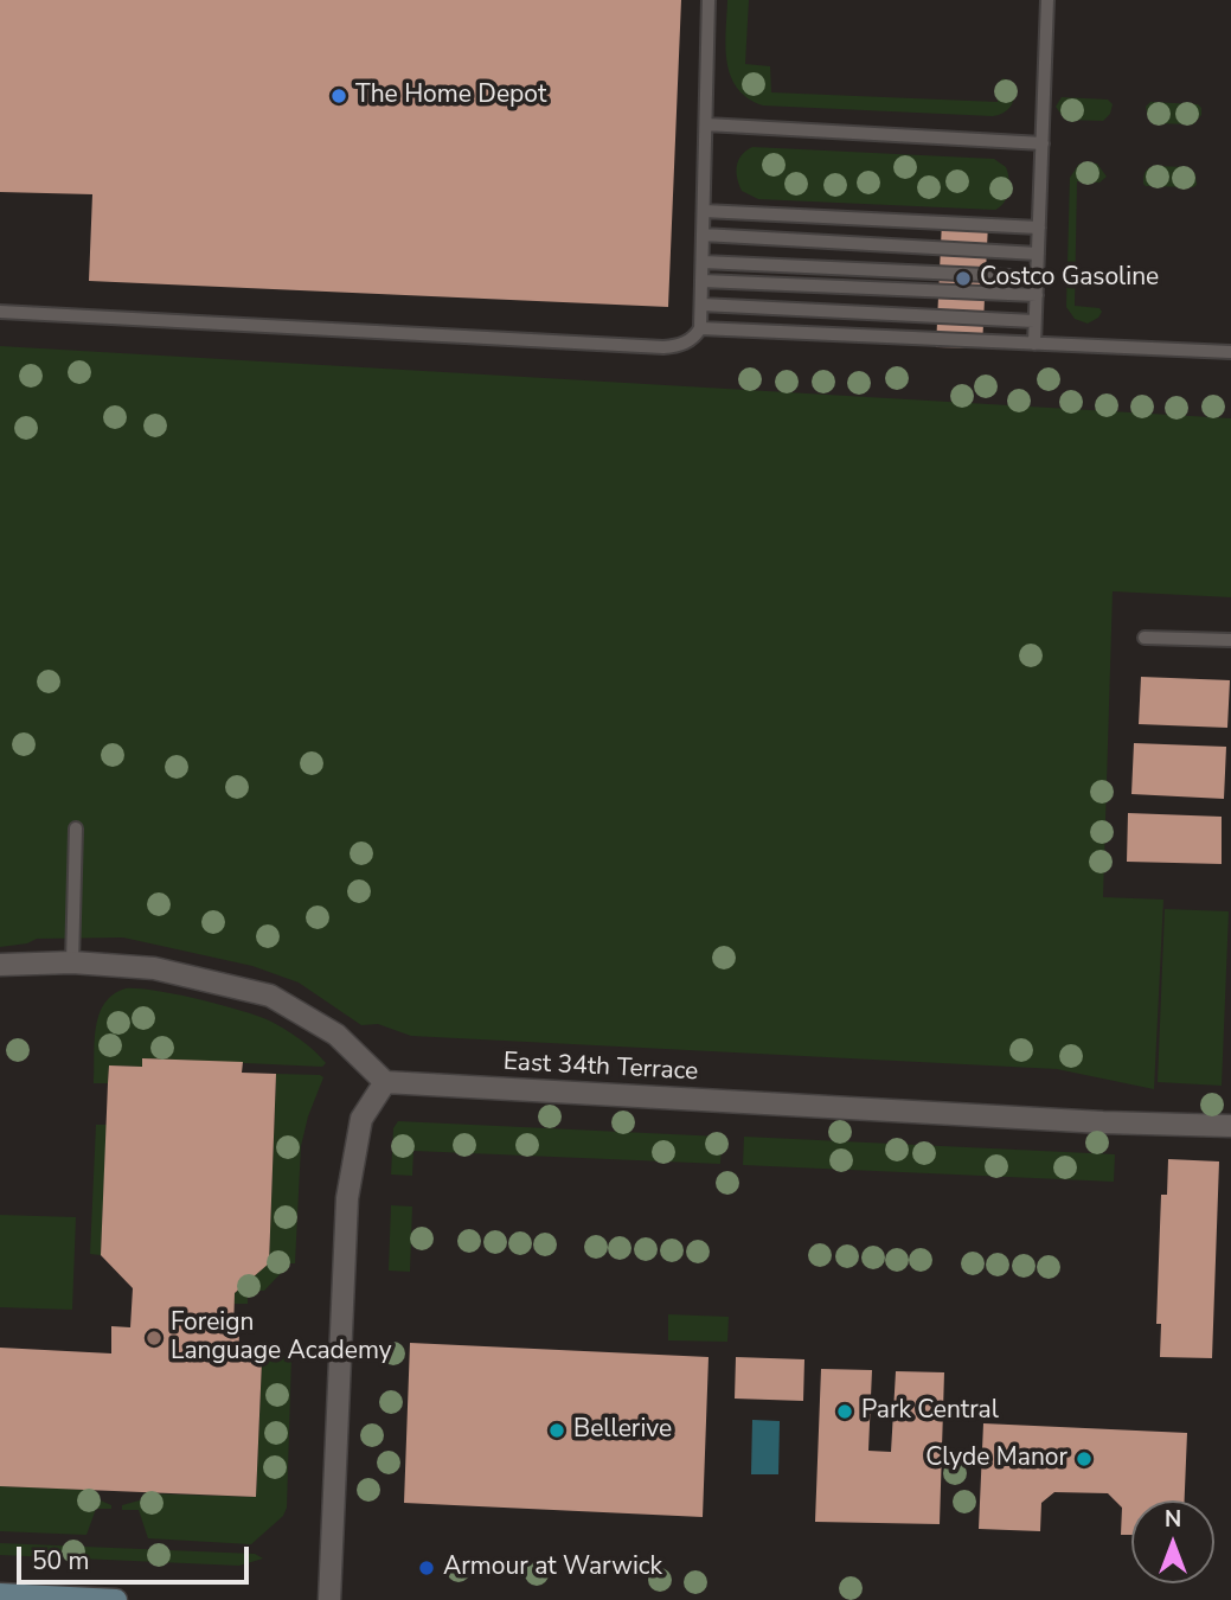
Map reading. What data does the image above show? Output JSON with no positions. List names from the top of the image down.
{
  "streets": {
    "street": ["East 34th Terrace"]
  },
  "places": [
    "The Home Depot",
    "Costco Gasoline",
    "Foreign Language Academy",
    "Park Central",
    "Bellerive",
    "Clyde Manor",
    "Armour at Warwick"
  ],
  "scale_bar": "50 m",
  "north": "top"
}
